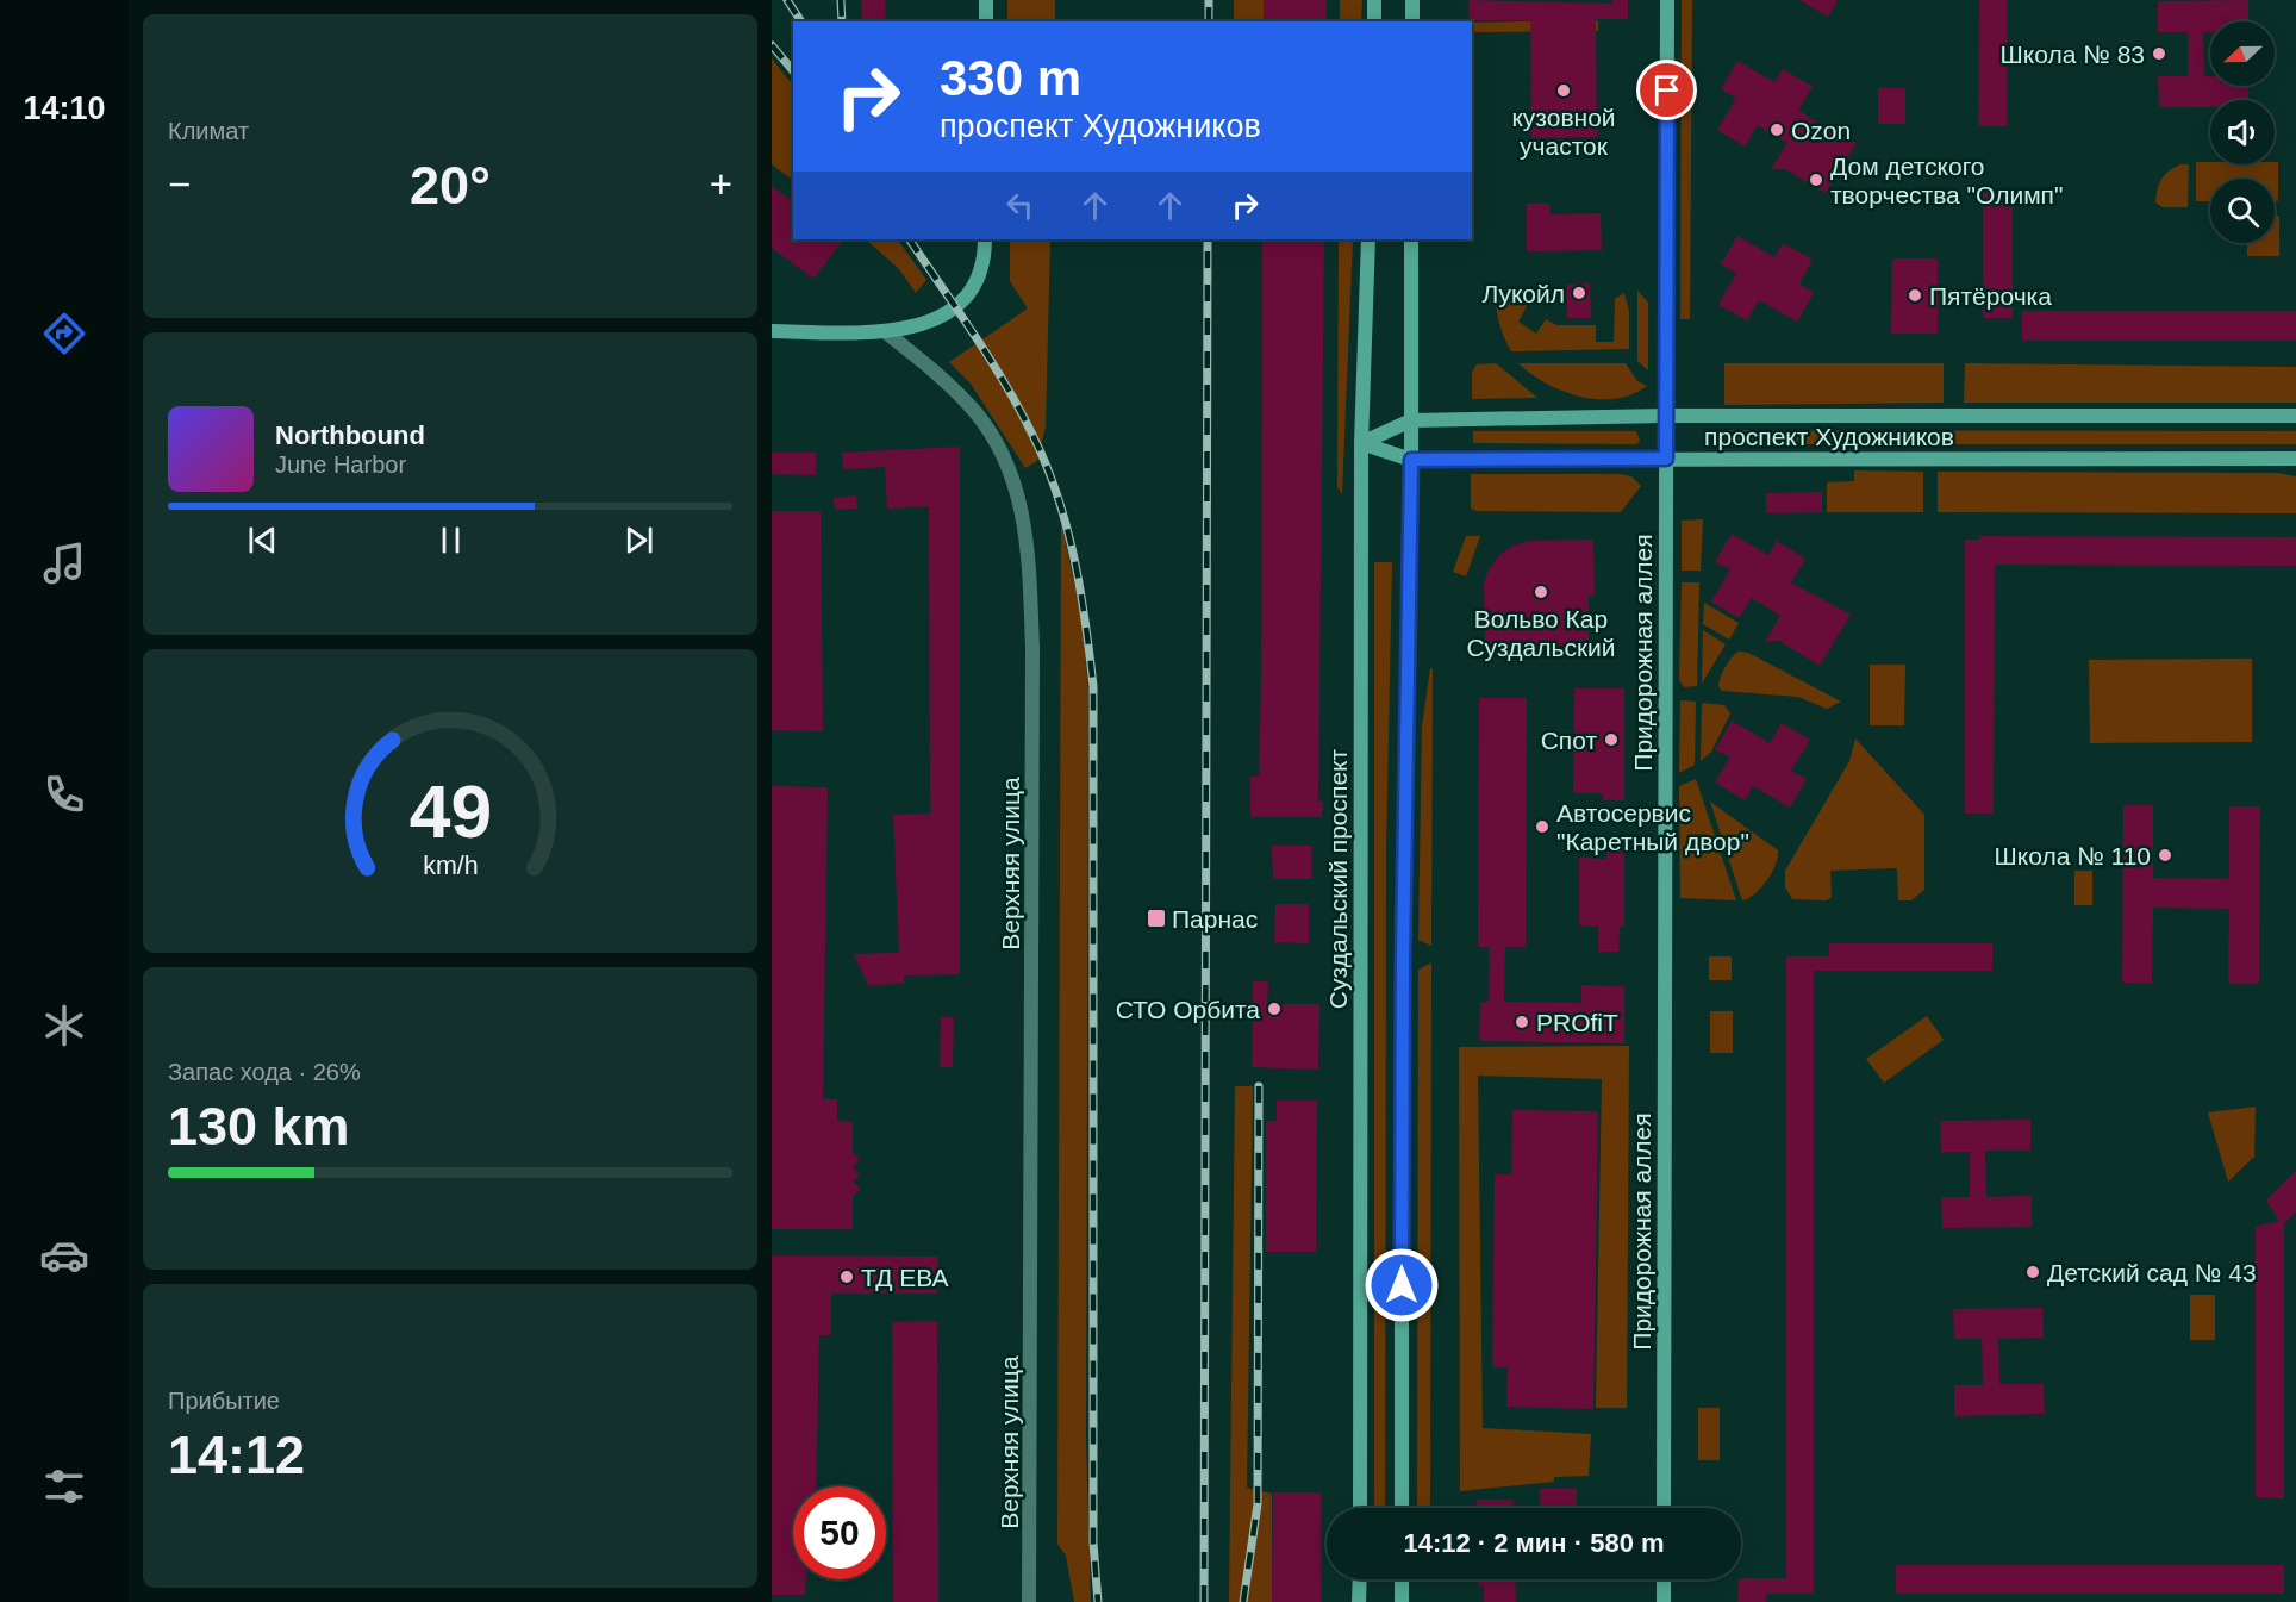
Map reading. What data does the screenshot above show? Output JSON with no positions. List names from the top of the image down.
{
  "streets": {
    "street": [
      "проспект Художников",
      "Придорожная аллея",
      "Верхняя улица",
      "Суздальский проспект"
    ]
  },
  "crossings": [
    ["проспект Художников", "Придорожная аллея"],
    ["проспект Художников", "Суздальский проспект"]
  ],
  "places": {
    "other": [
      "Школа № 83",
      "кузовной участок",
      "Ozon",
      "Дом детского творчества \"Олимп\"",
      "Лукойл",
      "Пятёрочка",
      "Вольво Кар Суздальский",
      "Спот",
      "Автосервис \"Каретный двор\"",
      "Школа № 110",
      "СТО Орбита",
      "PROfiT",
      "Детский сад № 43",
      "ТД ЕВА"
    ],
    "transit": ["Парнас"]
  },
  "north": "left",
  "page": {
    "tabs": "14:10",
    "tile": [
      "Климат",
      ["Запас хода · 26%", "130 km"],
      ["Прибытие", "14:12"]
    ],
    "turn": ["330 m", "проспект Художников"],
    "heat": ["−", "20°", "+"],
    "song": ["Northbound", "June Harbor"],
    "limit": "50",
    "trip": "14:12 · 2 мин · 580 m",
    "gauge": ["49", "km/h"]
  }
}
